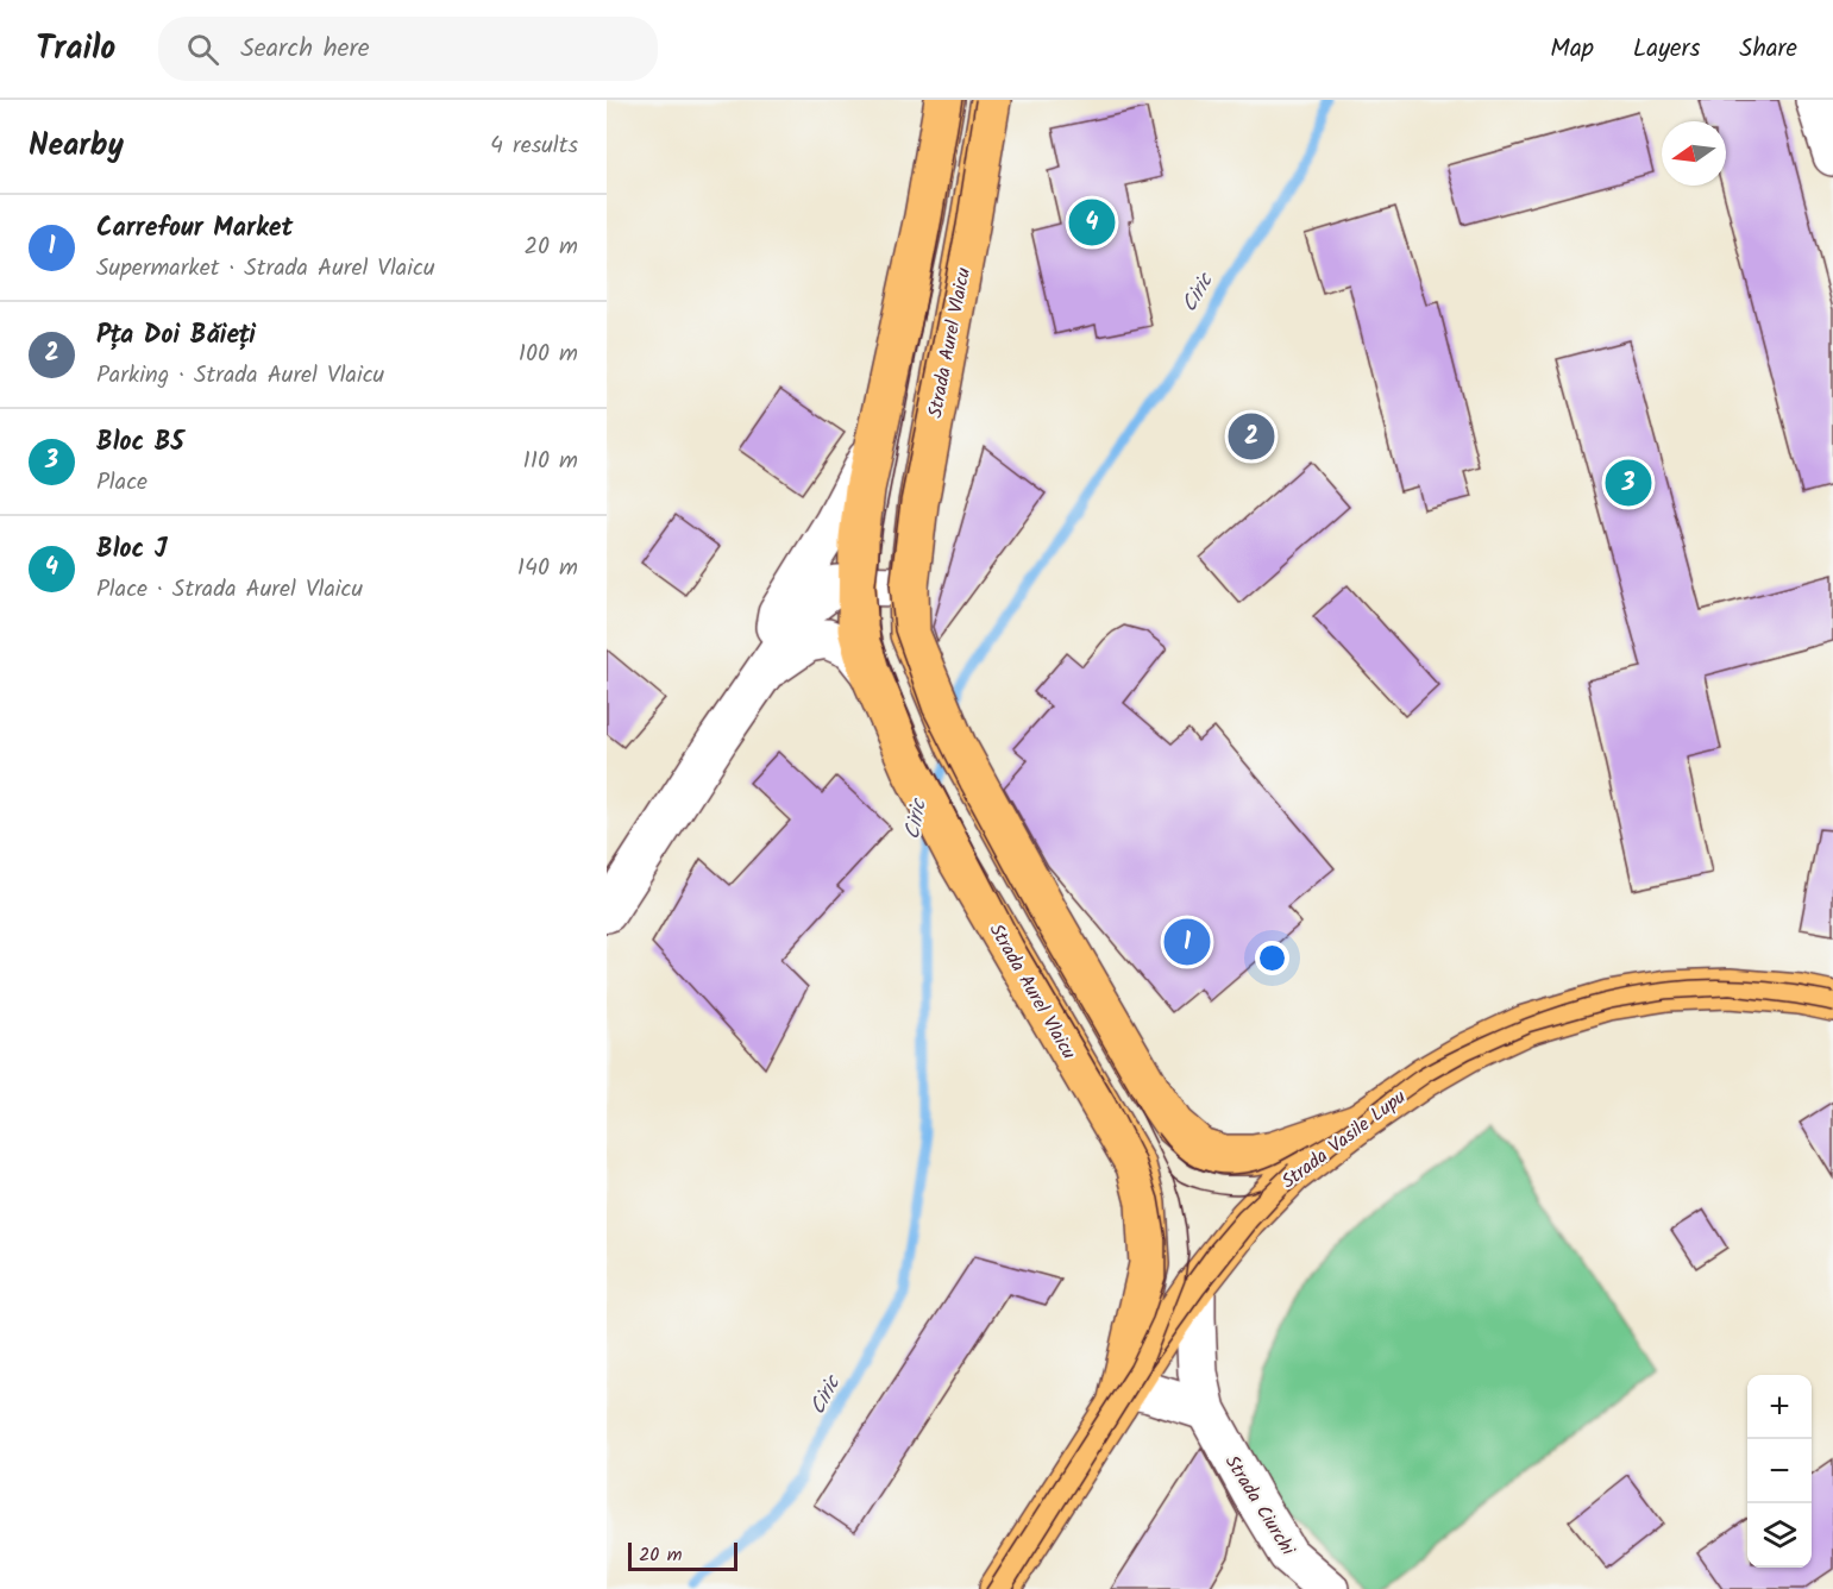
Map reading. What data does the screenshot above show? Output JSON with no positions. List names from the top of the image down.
{
  "streets": {
    "main road": ["Strada Aurel Vlaicu", "Strada Vasile Lupu"],
    "street": ["Strada Ciurchi"]
  },
  "crossings": [
    ["Strada Aurel Vlaicu", "Strada Vasile Lupu"],
    ["Strada Vasile Lupu", "Strada Ciurchi"]
  ],
  "water": ["Ciric"],
  "scale_bar": "20 m",
  "north": "left",
  "page": {
    "header": "Trailo",
    "search": "Search here",
    "nav": ["Map", "Layers", "Share"],
    "heading": ["Nearby", "4 results"],
    "list": [
      {
        "mark": "1",
        "name": "Carrefour Market",
        "note": "Supermarket · Strada Aurel Vlaicu",
        "value": "20 m"
      },
      {
        "mark": "2",
        "name": "Pța Doi Băieți",
        "note": "Parking · Strada Aurel Vlaicu",
        "value": "100 m"
      },
      {
        "mark": "3",
        "name": "Bloc B5",
        "note": "Place",
        "value": "110 m"
      },
      {
        "mark": "4",
        "name": "Bloc J",
        "note": "Place · Strada Aurel Vlaicu",
        "value": "140 m"
      }
    ],
    "pins": [
      "4",
      "2",
      "3",
      "1"
    ],
    "map_buttons": ["+", "−"],
    "scale": "20 m"
  }
}
